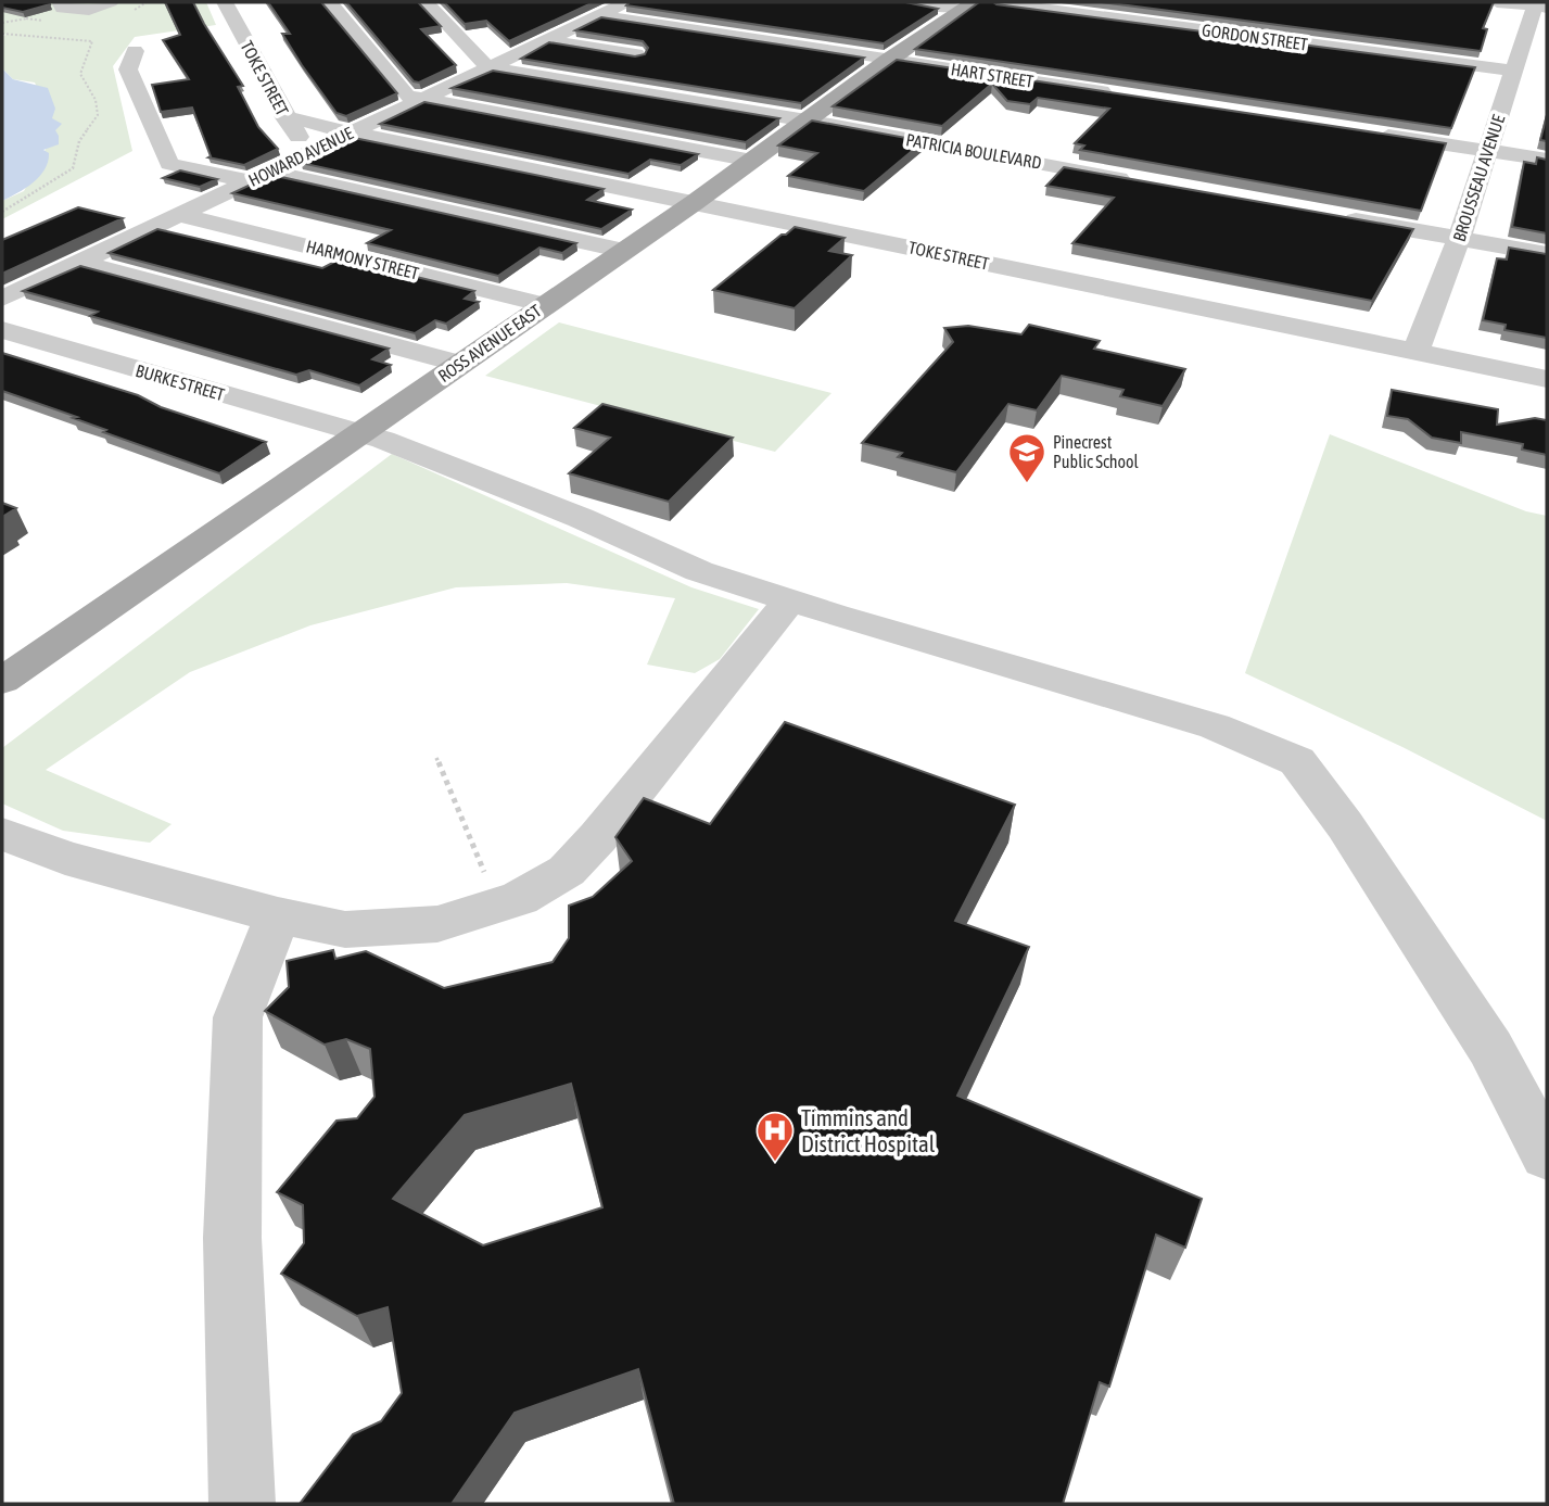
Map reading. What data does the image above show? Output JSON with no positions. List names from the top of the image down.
{
  "streets": {
    "main road": ["ROSS AVENUE EAST"],
    "street": [
      "GORDON STREET",
      "HART STREET",
      "TOKE STREET",
      "PATRICIA BOULEVARD",
      "HOWARD AVENUE",
      "BROUSSEAU AVENUE",
      "HARMONY STREET",
      "BURKE STREET"
    ]
  },
  "crossings": [
    ["GORDON STREET", "BROUSSEAU AVENUE"],
    ["HART STREET", "HOWARD AVENUE"],
    ["HART STREET", "ROSS AVENUE EAST"],
    ["TOKE STREET", "HOWARD AVENUE"],
    ["TOKE STREET", "BROUSSEAU AVENUE"],
    ["TOKE STREET", "ROSS AVENUE EAST"],
    ["PATRICIA BOULEVARD", "HOWARD AVENUE"],
    ["PATRICIA BOULEVARD", "ROSS AVENUE EAST"],
    ["HOWARD AVENUE", "HARMONY STREET"],
    ["HARMONY STREET", "ROSS AVENUE EAST"],
    ["ROSS AVENUE EAST", "BURKE STREET"]
  ],
  "places": {
    "school or university": ["Pinecrest Public School"],
    "hospital": ["Timmins and District Hospital"]
  }
}
